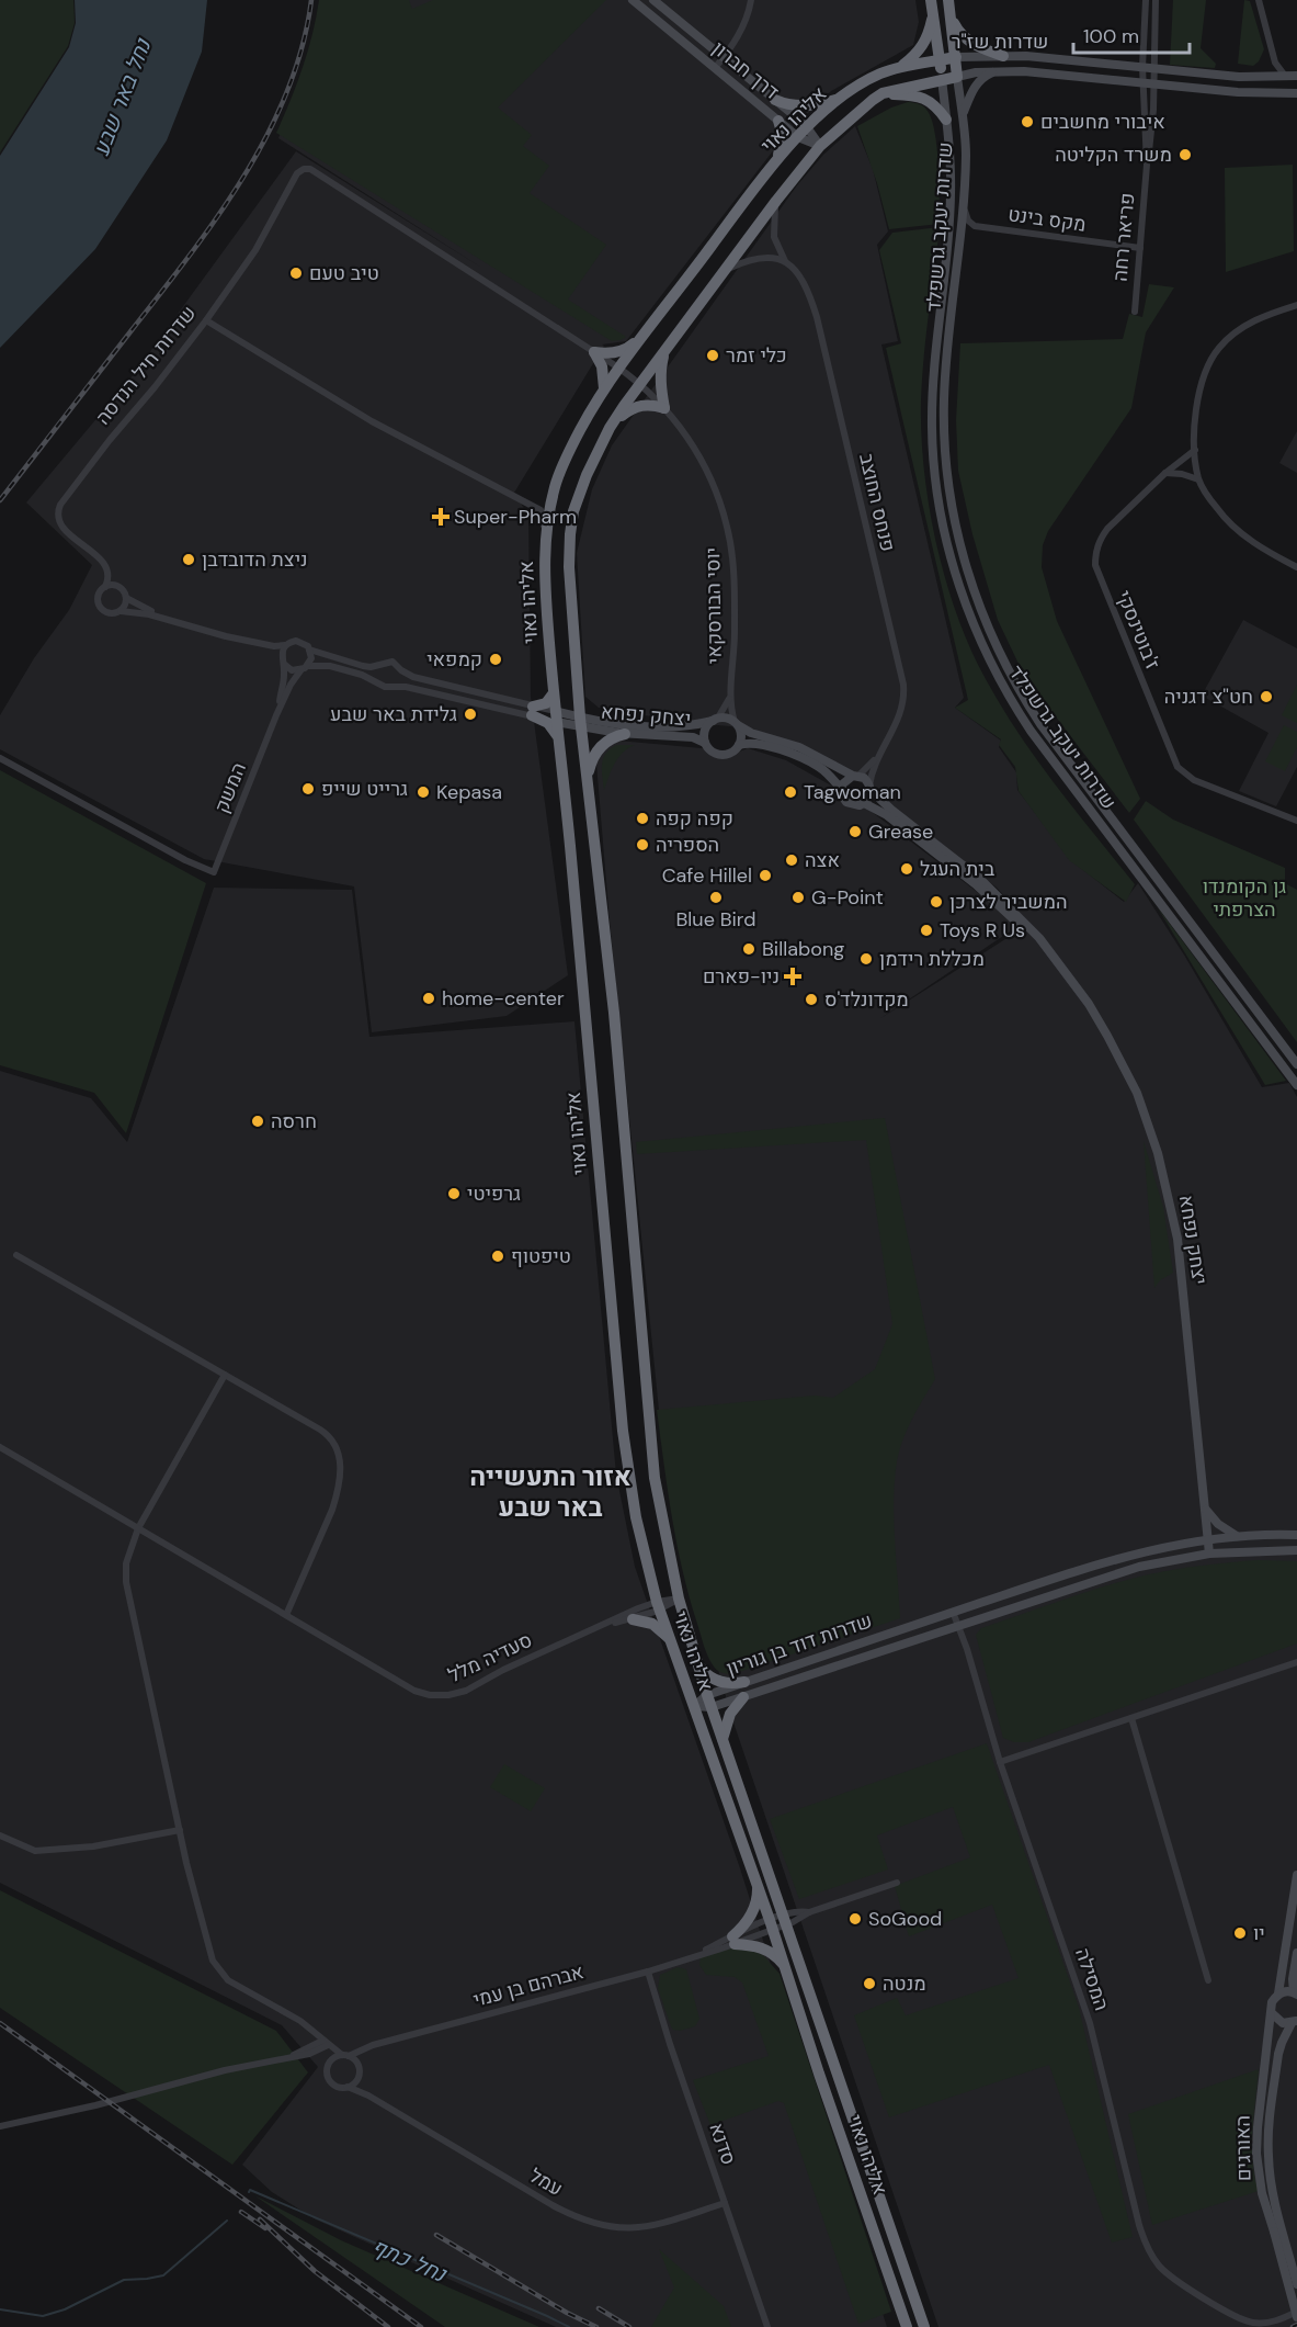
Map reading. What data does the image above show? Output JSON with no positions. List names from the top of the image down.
{
  "streets": {
    "highway": ["שדרות שז\"ר", "אליהו נאוי"],
    "main road": [
      "דרך חברון",
      "שדרות יעקב גרשפלד",
      "יצחק נפחא",
      "שדרות דוד בן גוריון",
      "האורגים"
    ],
    "street": [
      "מקס בינט",
      "פריאר רחה",
      "שדרות חיל הנדסה",
      "פנחס החוצב",
      "יוסי הבורסקאי",
      "ז'בוטינסקי",
      "המשק",
      "סעדיה מלל",
      "המסילה",
      "אברהם בן עמי",
      "סדנא",
      "עמל"
    ]
  },
  "crossings": [
    ["שדרות שז\"ר", "אליהו נאוי"],
    ["שדרות שז\"ר", "שדרות יעקב גרשפלד"],
    ["שדרות שז\"ר", "פריאר רחה"],
    ["דרך חברון", "אליהו נאוי"],
    ["אליהו נאוי", "שדרות יעקב גרשפלד"],
    ["אליהו נאוי", "פנחס החוצב"],
    ["אליהו נאוי", "יוסי הבורסקאי"],
    ["אליהו נאוי", "יצחק נפחא"],
    ["אליהו נאוי", "שדרות דוד בן גוריון"],
    ["אליהו נאוי", "סעדיה מלל"],
    ["אליהו נאוי", "אברהם בן עמי"],
    ["מקס בינט", "שדרות יעקב גרשפלד"],
    ["מקס בינט", "פריאר רחה"],
    ["שדרות חיל הנדסה", "יוסי הבורסקאי"],
    ["פנחס החוצב", "יצחק נפחא"],
    ["יוסי הבורסקאי", "יצחק נפחא"],
    ["יצחק נפחא", "שדרות דוד בן גוריון"],
    ["שדרות דוד בן גוריון", "המסילה"],
    ["אברהם בן עמי", "סדנא"],
    ["אברהם בן עמי", "עמל"],
    ["סדנא", "עמל"]
  ],
  "districts": ["אזור התעשייה באר שבע"],
  "water": ["נחל באר שבע", "נחל כתף"],
  "parks": ["גן הקומנדו הצרפתי"],
  "places": {
    "other": [
      "איבורי מחשבים",
      "משרד הקליטה",
      "טיב טעם",
      "כלי זמר",
      "ניצת הדובדבן",
      "קמפאי",
      "חט''צ דגניה",
      "גלידת באר שבע",
      "גרייט שייפ",
      "Kepasa",
      "Tagwoman",
      "קפה קפה",
      "Grease",
      "הספריה",
      "אצה",
      "בית העגל",
      "Cafe Hillel",
      "Blue Bird",
      "G-Point",
      "המשביר לצרכן",
      "Toys R Us",
      "Billabong",
      "מכללת רידמן",
      "home-center",
      "מקדונלד'ס",
      "חרסה",
      "גרפיטי",
      "טיפטוף",
      "SoGood",
      "יו",
      "מנטה"
    ],
    "health": ["Super-Pharm", "ניו-פארם"]
  },
  "scale_bar": "100 m"
}
